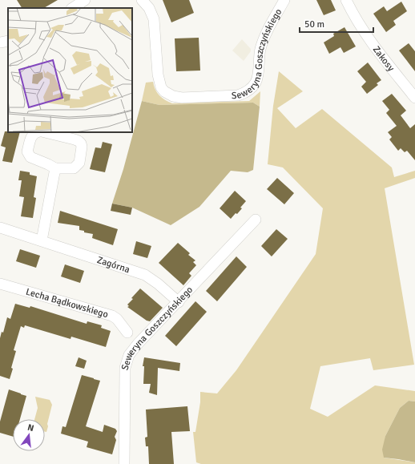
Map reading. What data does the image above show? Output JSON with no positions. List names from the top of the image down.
{
  "streets": {
    "street": [
      "Seweryna Goszczyńskiego",
      "Zakosy",
      "Zagórna",
      "Lecha Bądkowskiego"
    ]
  },
  "crossings": [
    ["Seweryna Goszczyńskiego", "Zagórna"]
  ],
  "scale_bar": "50 m",
  "north": "top"
}
